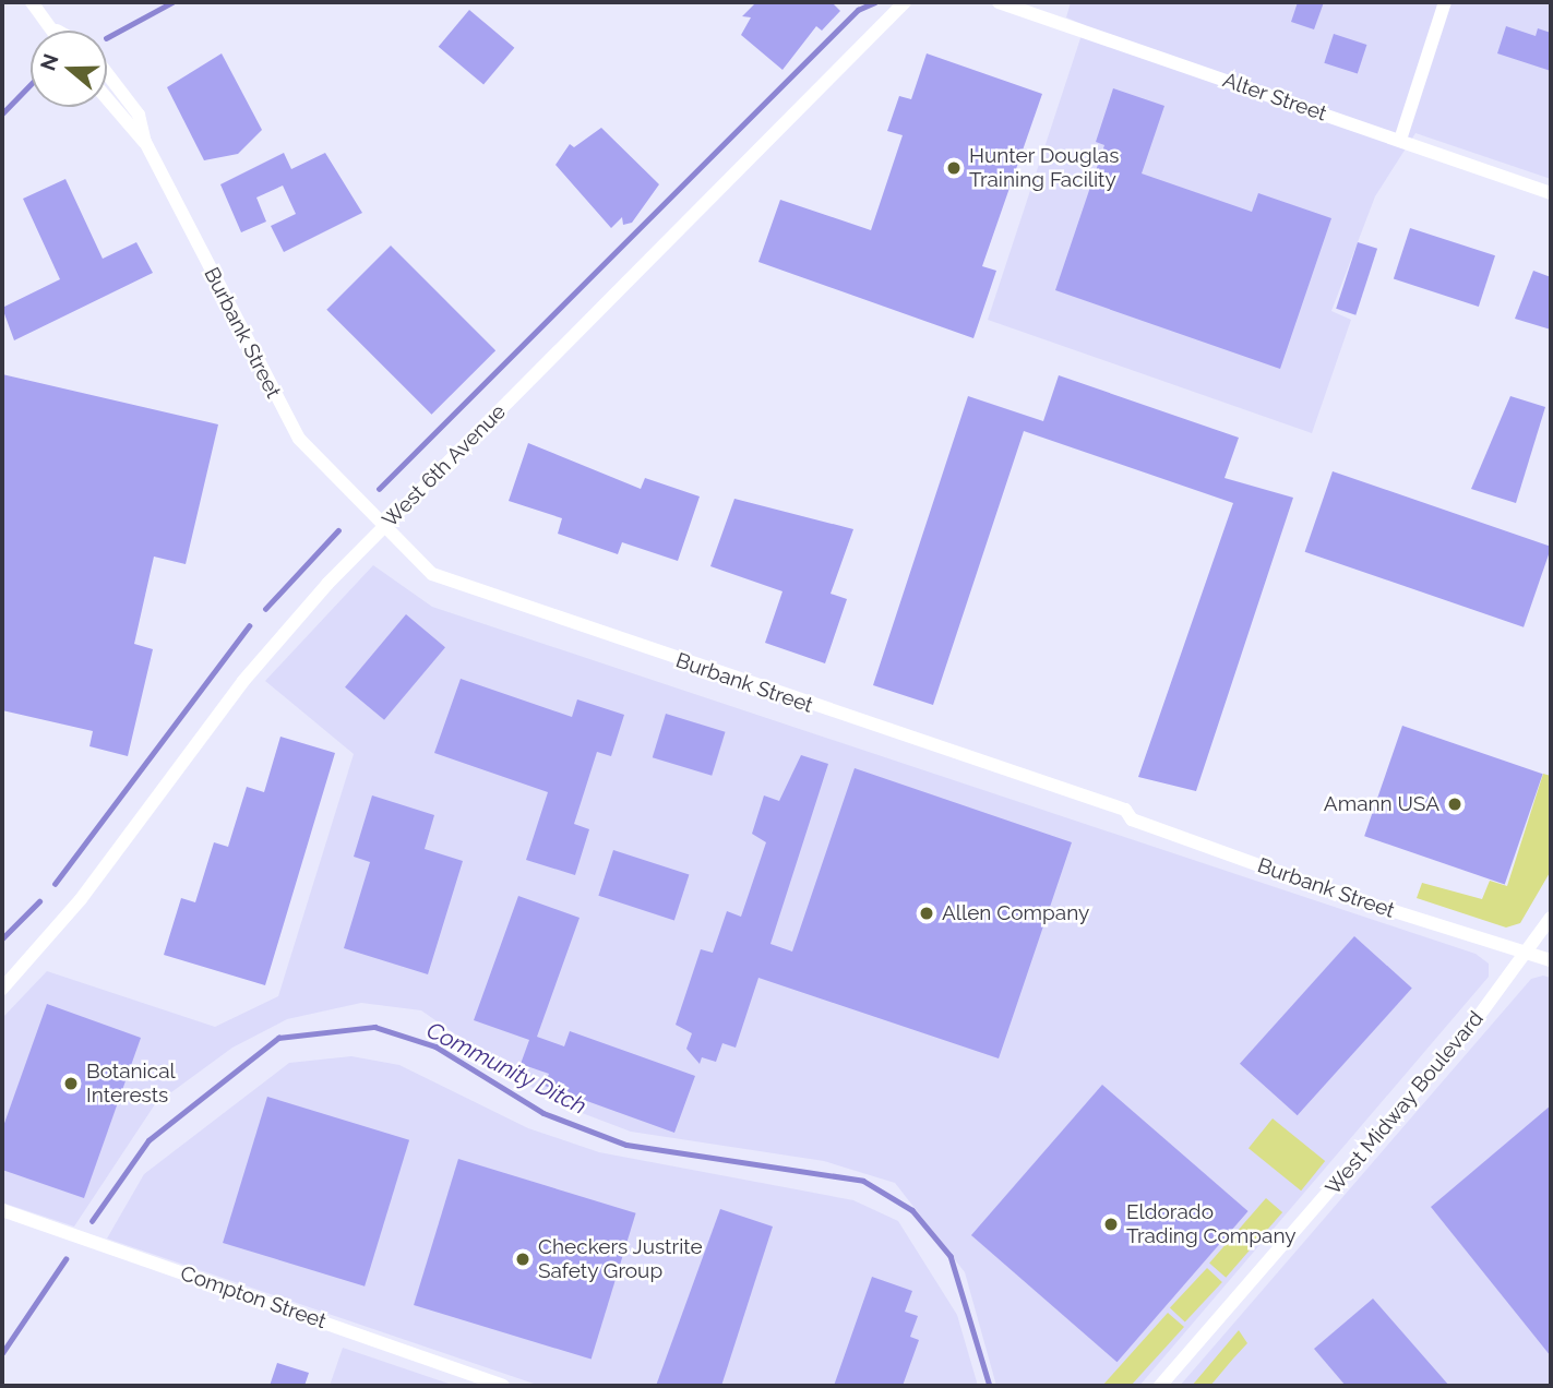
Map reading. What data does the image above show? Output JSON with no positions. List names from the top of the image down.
{
  "streets": {
    "street": [
      "Alter Street",
      "Burbank Street",
      "West 6th Avenue",
      "West Midway Boulevard",
      "Compton Street"
    ]
  },
  "crossings": [
    ["Burbank Street", "West 6th Avenue"],
    ["Burbank Street", "West Midway Boulevard"]
  ],
  "water": ["Community Ditch"],
  "places": [
    "Hunter Douglas Training Facility",
    "Amann USA",
    "Allen Company",
    "Botanical Interests",
    "Eldorado Trading Company",
    "Checkers Justrite Safety Group"
  ],
  "north": "left"
}
